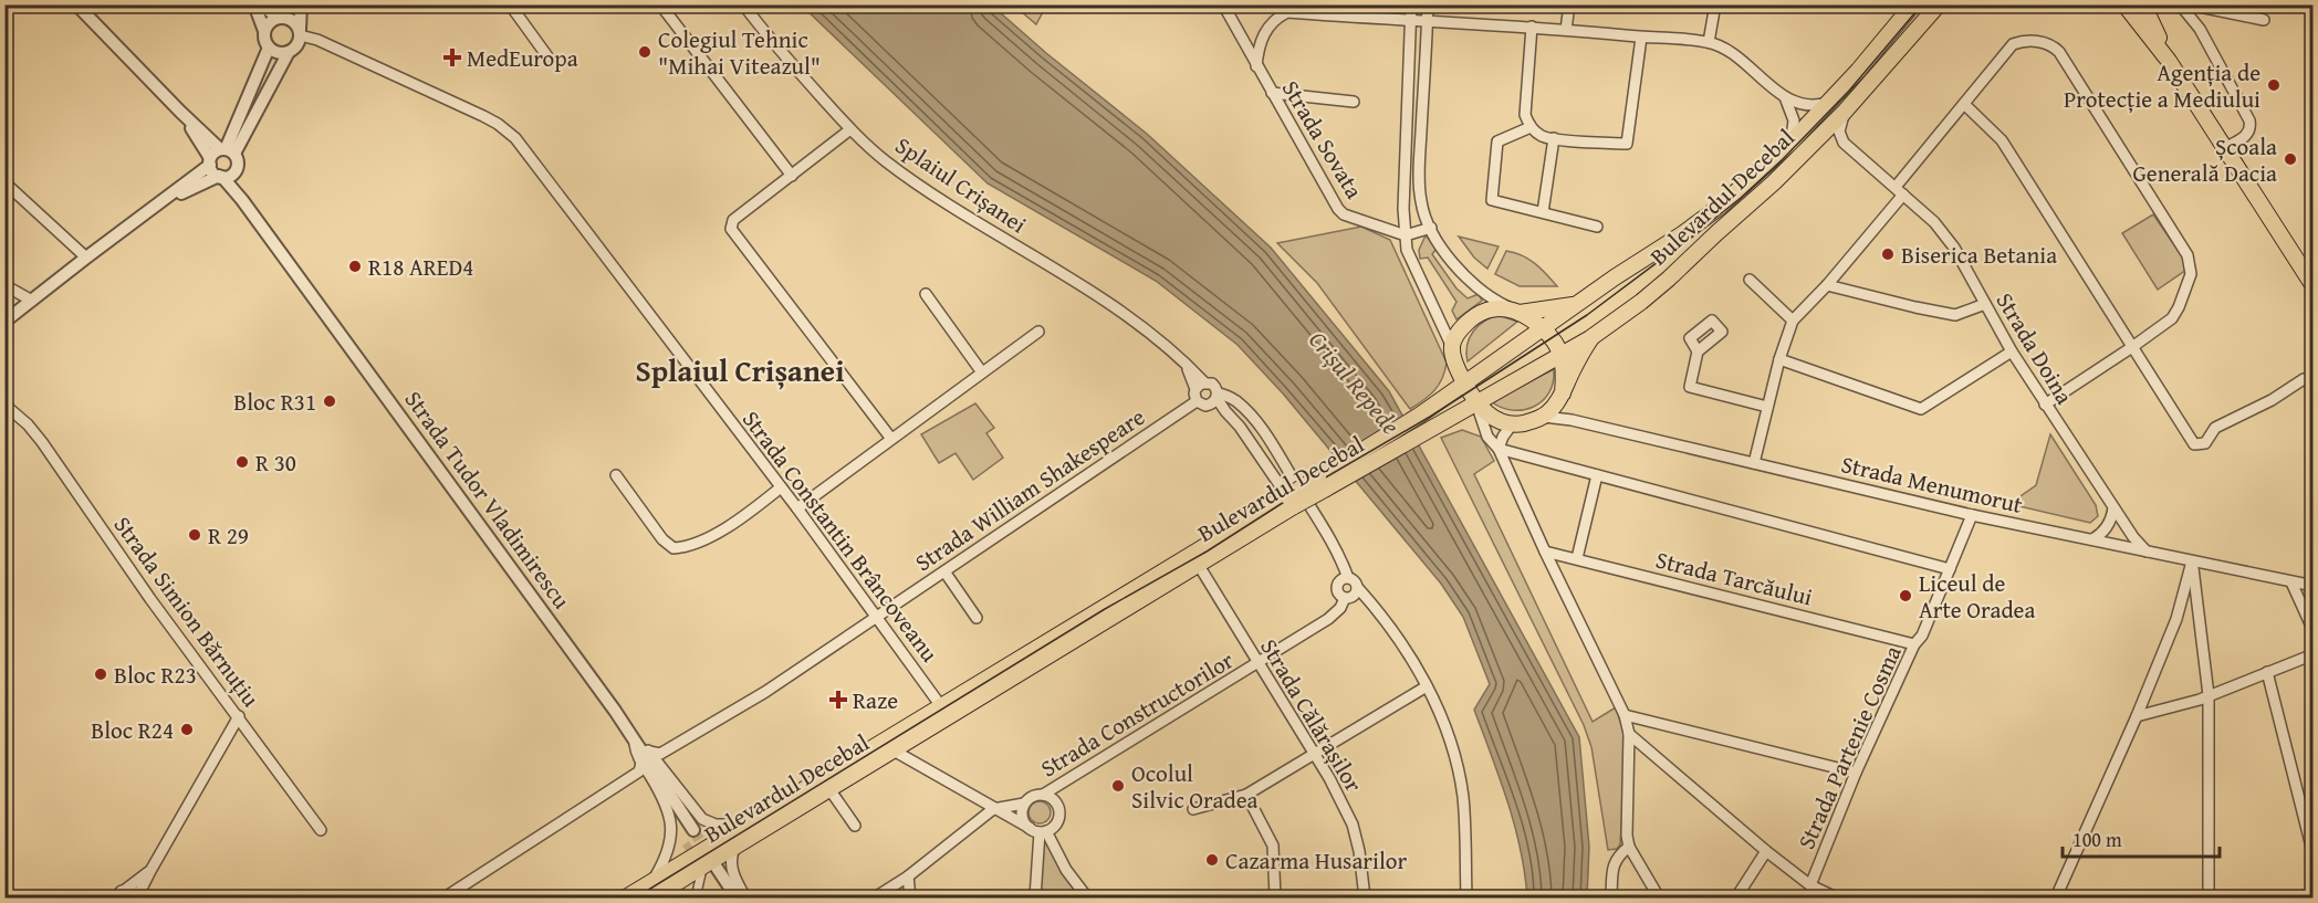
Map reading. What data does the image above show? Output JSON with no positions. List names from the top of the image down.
{
  "streets": {
    "main road": ["Bulevardul Decebal"],
    "street": [
      "Strada Sovata",
      "Splaiul Crișanei",
      "Strada Doina",
      "Strada Menumorut",
      "Strada William Shakespeare",
      "Strada Tudor Vladimirescu",
      "Strada Constantin Brâncoveanu",
      "Strada Tarcăului",
      "Strada Simion Bărnuțiu",
      "Strada Constructorilor",
      "Strada Călărașilor",
      "Strada Partenie Cosma"
    ]
  },
  "crossings": [
    ["Splaiul Crișanei", "Strada William Shakespeare"],
    ["Bulevardul Decebal", "Strada Doina"],
    ["Bulevardul Decebal", "Strada Constantin Brâncoveanu"],
    ["Bulevardul Decebal", "Strada Călărașilor"],
    ["Strada Doina", "Strada Menumorut"],
    ["Strada Menumorut", "Strada Partenie Cosma"],
    ["Strada William Shakespeare", "Strada Constantin Brâncoveanu"],
    ["Strada Tarcăului", "Strada Partenie Cosma"],
    ["Strada Constructorilor", "Strada Călărașilor"]
  ],
  "districts": ["Splaiul Crișanei"],
  "water": ["Crișul Repede"],
  "places": {
    "other": [
      "Colegiul Tehnic \"Mihai Viteazul\"",
      "Agenția de Protecție a Mediului",
      "Școala Generală Dacia",
      "Biserica Betania",
      "R18 ARED4",
      "Bloc R31",
      "R 30",
      "R 29",
      "Liceul de Arte Oradea",
      "Bloc R23",
      "Bloc R24",
      "Ocolul Silvic Oradea",
      "Cazarma Husarilor"
    ],
    "health": ["MedEuropa", "Raze"]
  },
  "scale_bar": "100 m"
}
